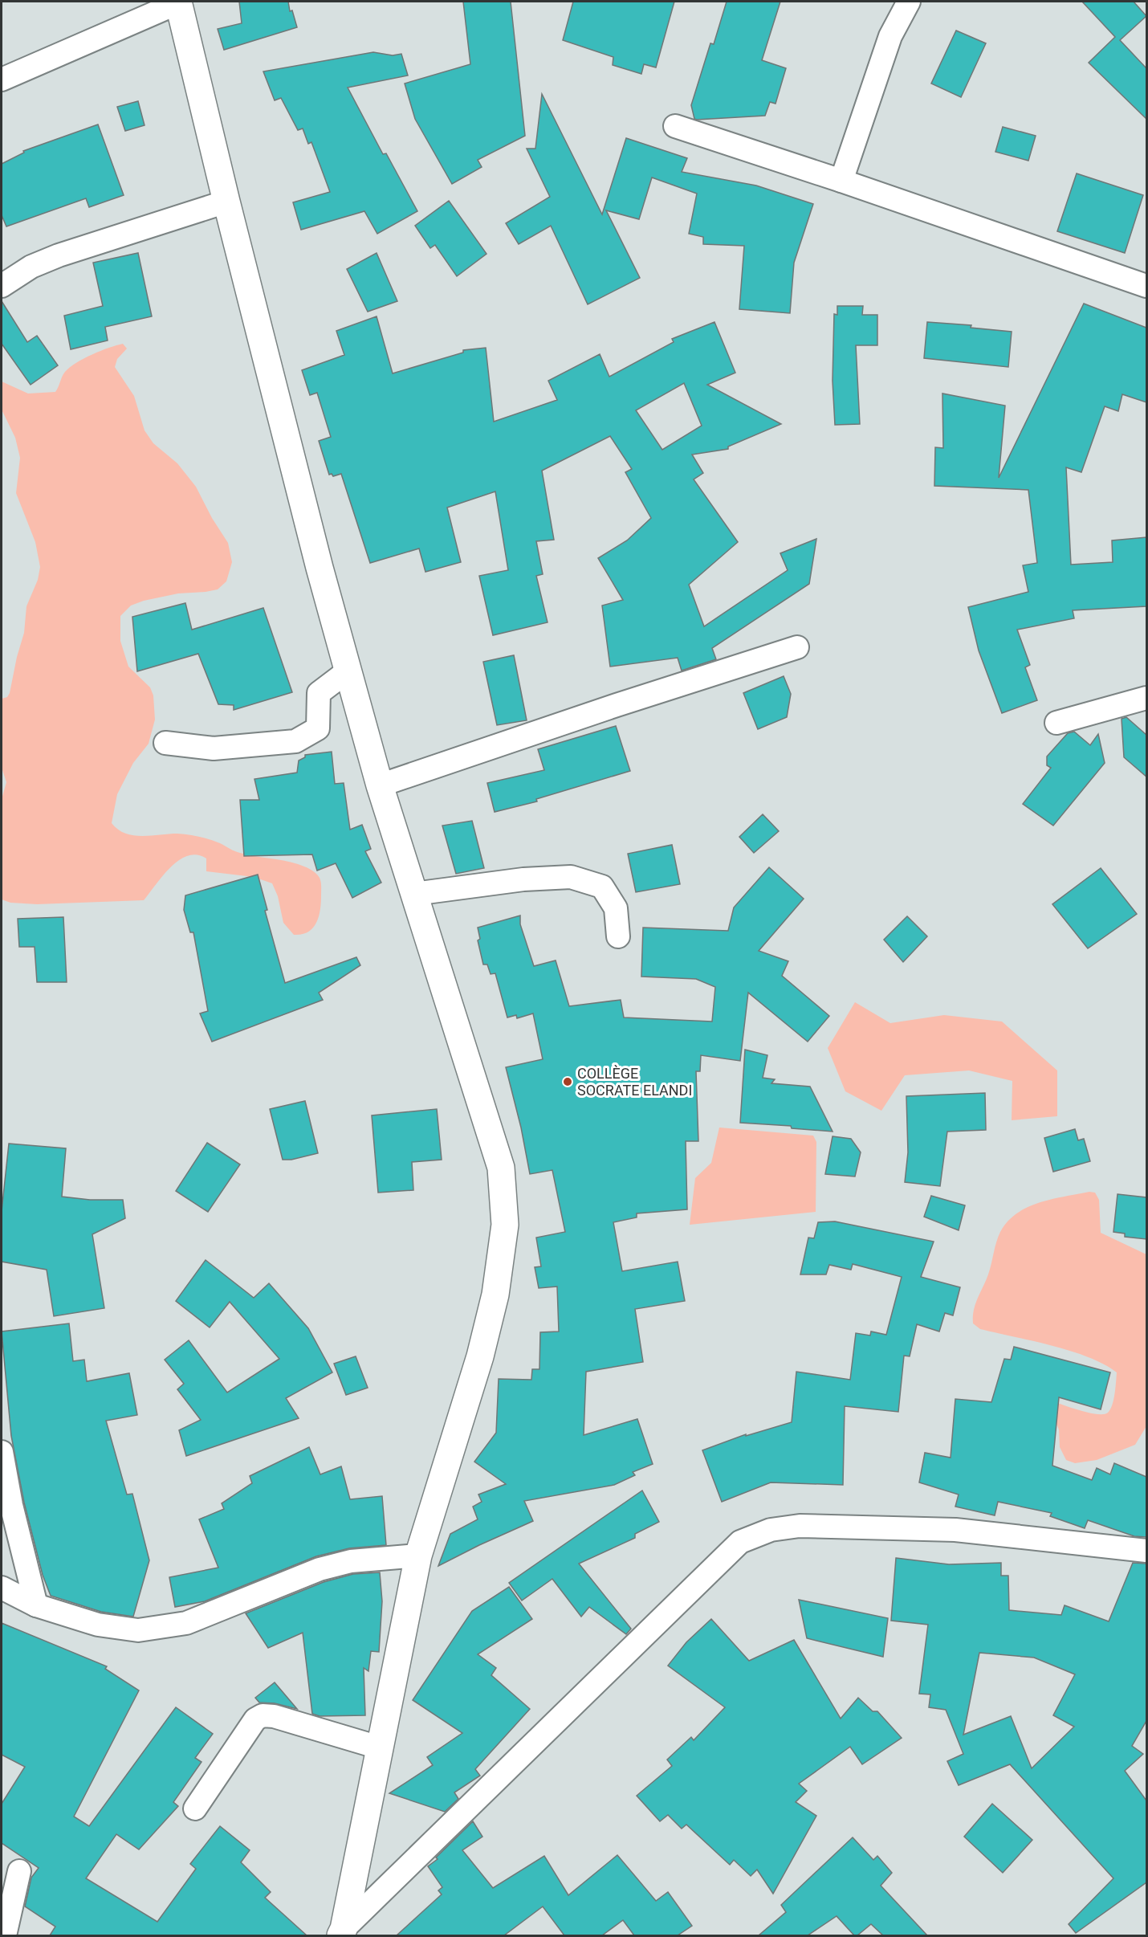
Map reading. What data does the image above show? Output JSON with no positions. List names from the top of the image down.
{
  "places": ["COLLÈGE SOCRATE ELANDI"]
}
